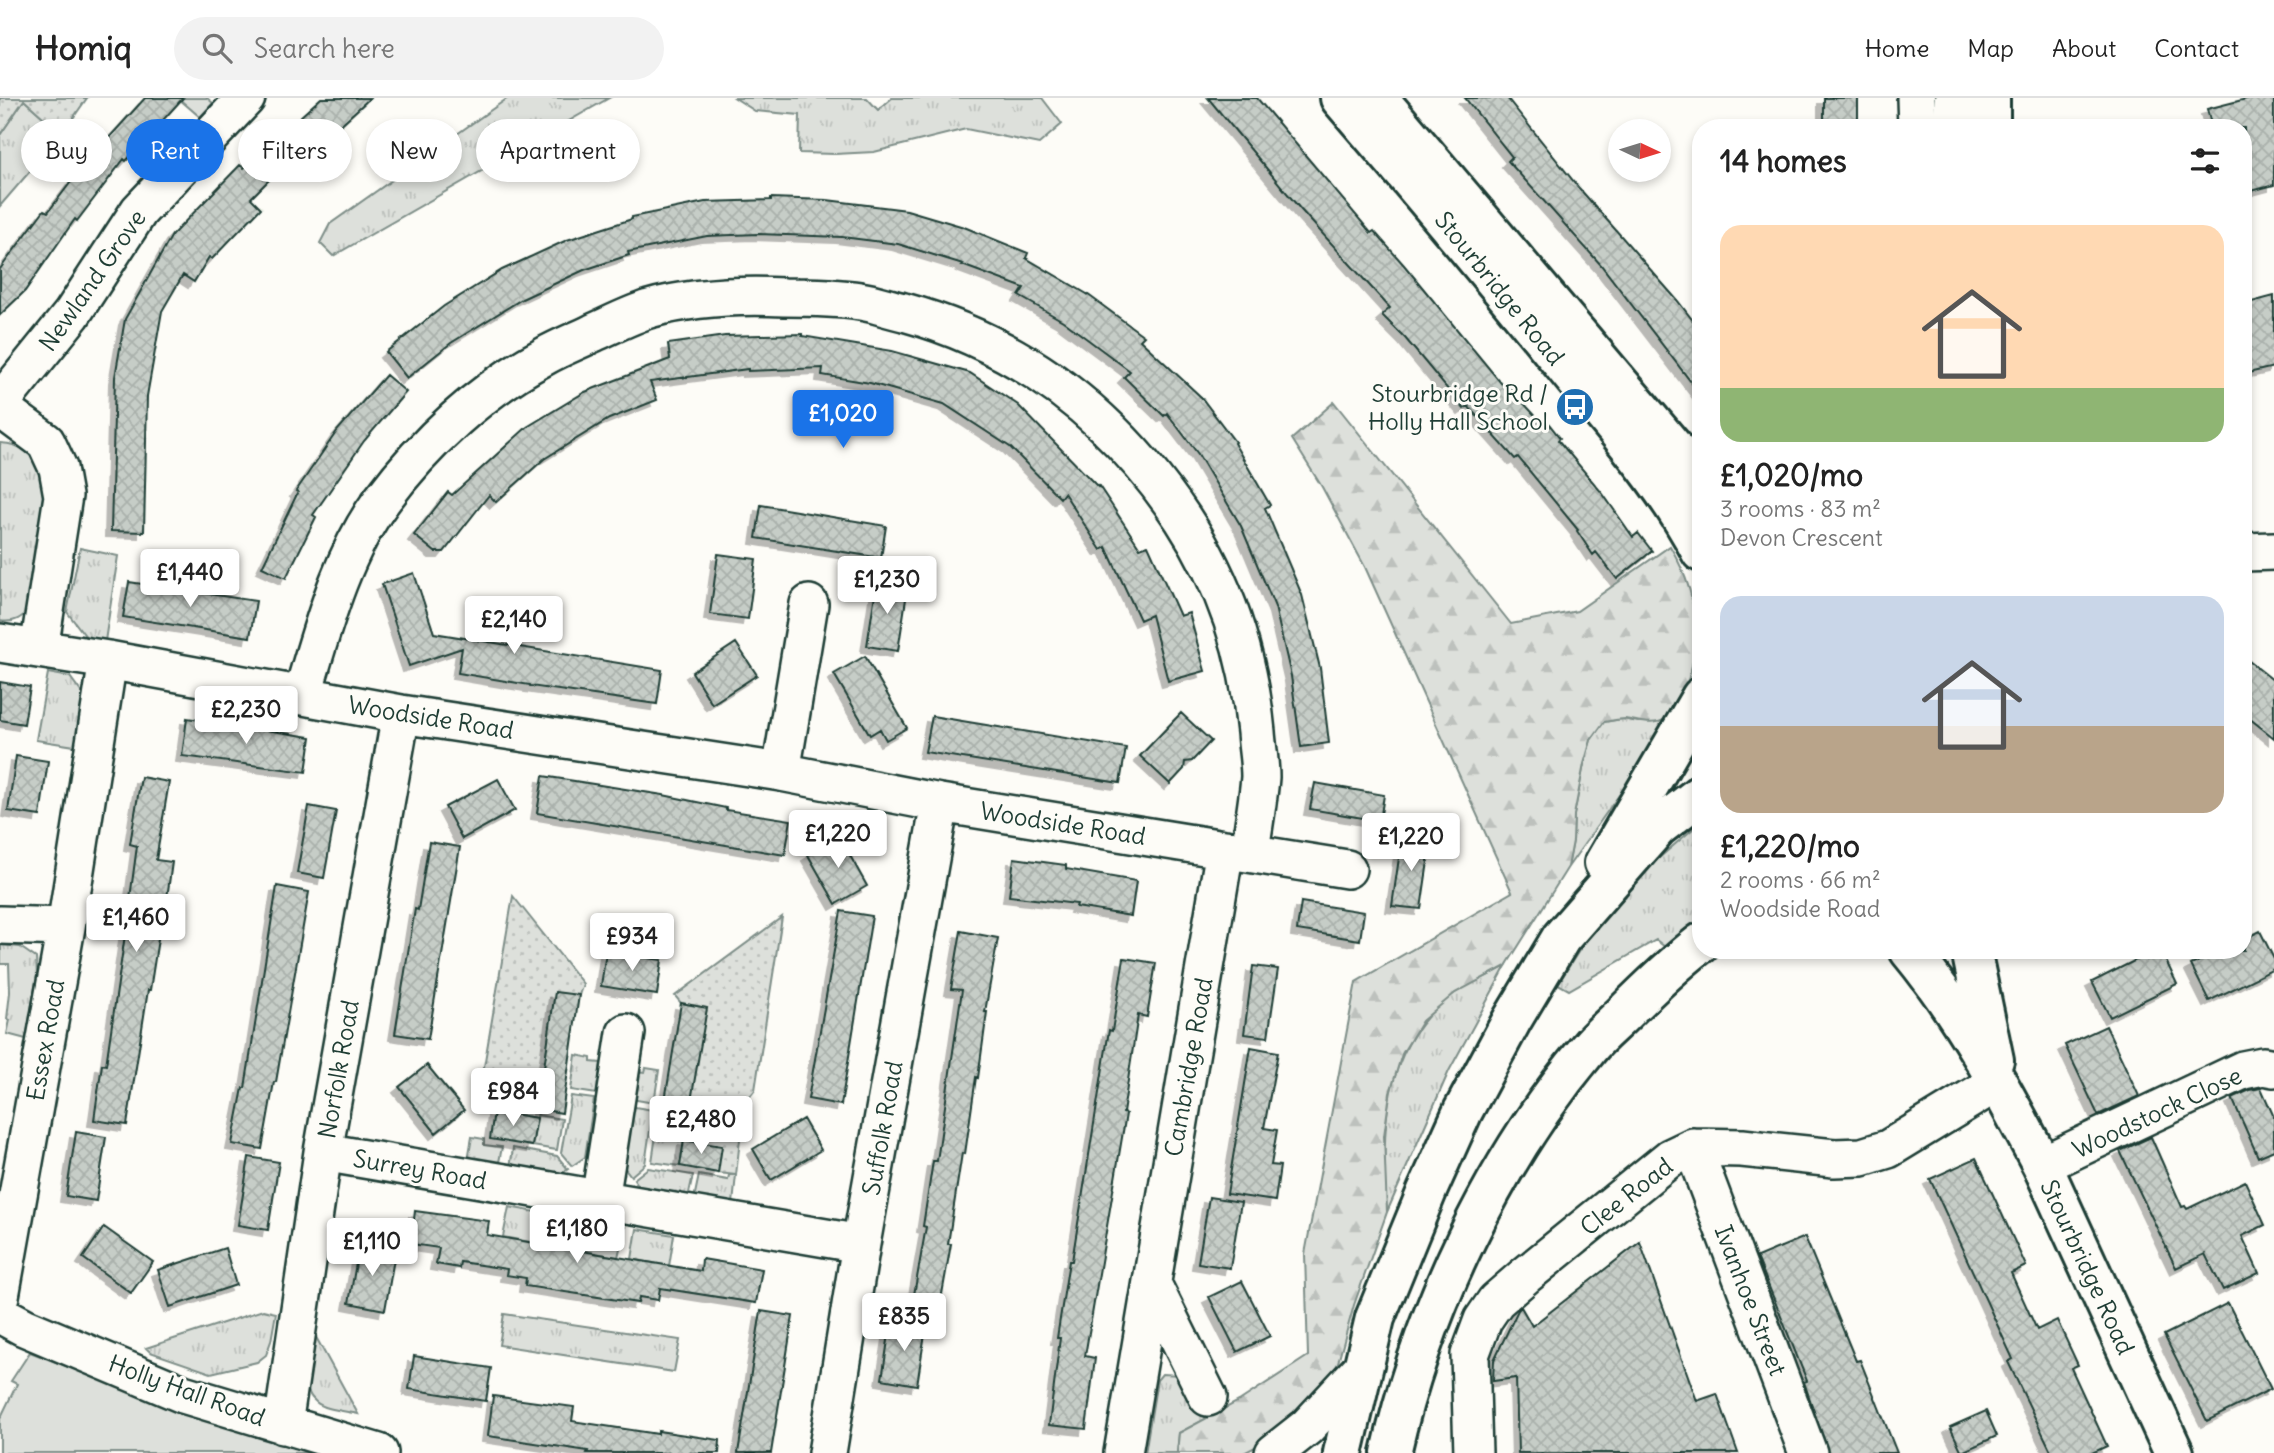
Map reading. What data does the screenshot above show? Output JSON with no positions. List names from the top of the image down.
{
  "streets": {
    "main road": ["Stourbridge Road"],
    "street": [
      "Newland Grove",
      "Woodside Road",
      "Essex Road",
      "Cambridge Road",
      "Norfolk Road",
      "Woodstock Close",
      "Suffolk Road",
      "Surrey Road",
      "Clee Road",
      "Ivanhoe Street",
      "Holly Hall Road"
    ]
  },
  "crossings": [
    ["Newland Grove", "Woodside Road"],
    ["Stourbridge Road", "Woodstock Close"],
    ["Stourbridge Road", "Clee Road"],
    ["Woodside Road", "Essex Road"],
    ["Woodside Road", "Cambridge Road"],
    ["Woodside Road", "Norfolk Road"],
    ["Woodside Road", "Suffolk Road"],
    ["Norfolk Road", "Surrey Road"],
    ["Norfolk Road", "Holly Hall Road"],
    ["Suffolk Road", "Surrey Road"],
    ["Clee Road", "Ivanhoe Street"]
  ],
  "places": {
    "bus stop": ["Stourbridge Rd / Holly Hall School"]
  },
  "north": "right",
  "page": {
    "header": "Homiq",
    "search": "Search here",
    "nav": [
      "Home",
      "Map",
      "About",
      "Contact"
    ],
    "chip": [
      "Buy",
      "Rent",
      "Filters",
      "New",
      "Apartment"
    ],
    "heading": "14 homes",
    "list": [
      {
        "name": "£1,020/mo",
        "note": "3 rooms · 83 m² · Devon Crescent"
      },
      {
        "name": "£1,220/mo",
        "note": "2 rooms · 66 m² · Woodside Road"
      }
    ],
    "price": [
      "£1,020",
      "£1,440",
      "£1,230",
      "£2,140",
      "£2,230",
      "£1,220",
      "£1,220",
      "£1,460",
      "£934",
      "£984",
      "£2,480",
      "£1,180",
      "£1,110",
      "£835"
    ]
  }
}
